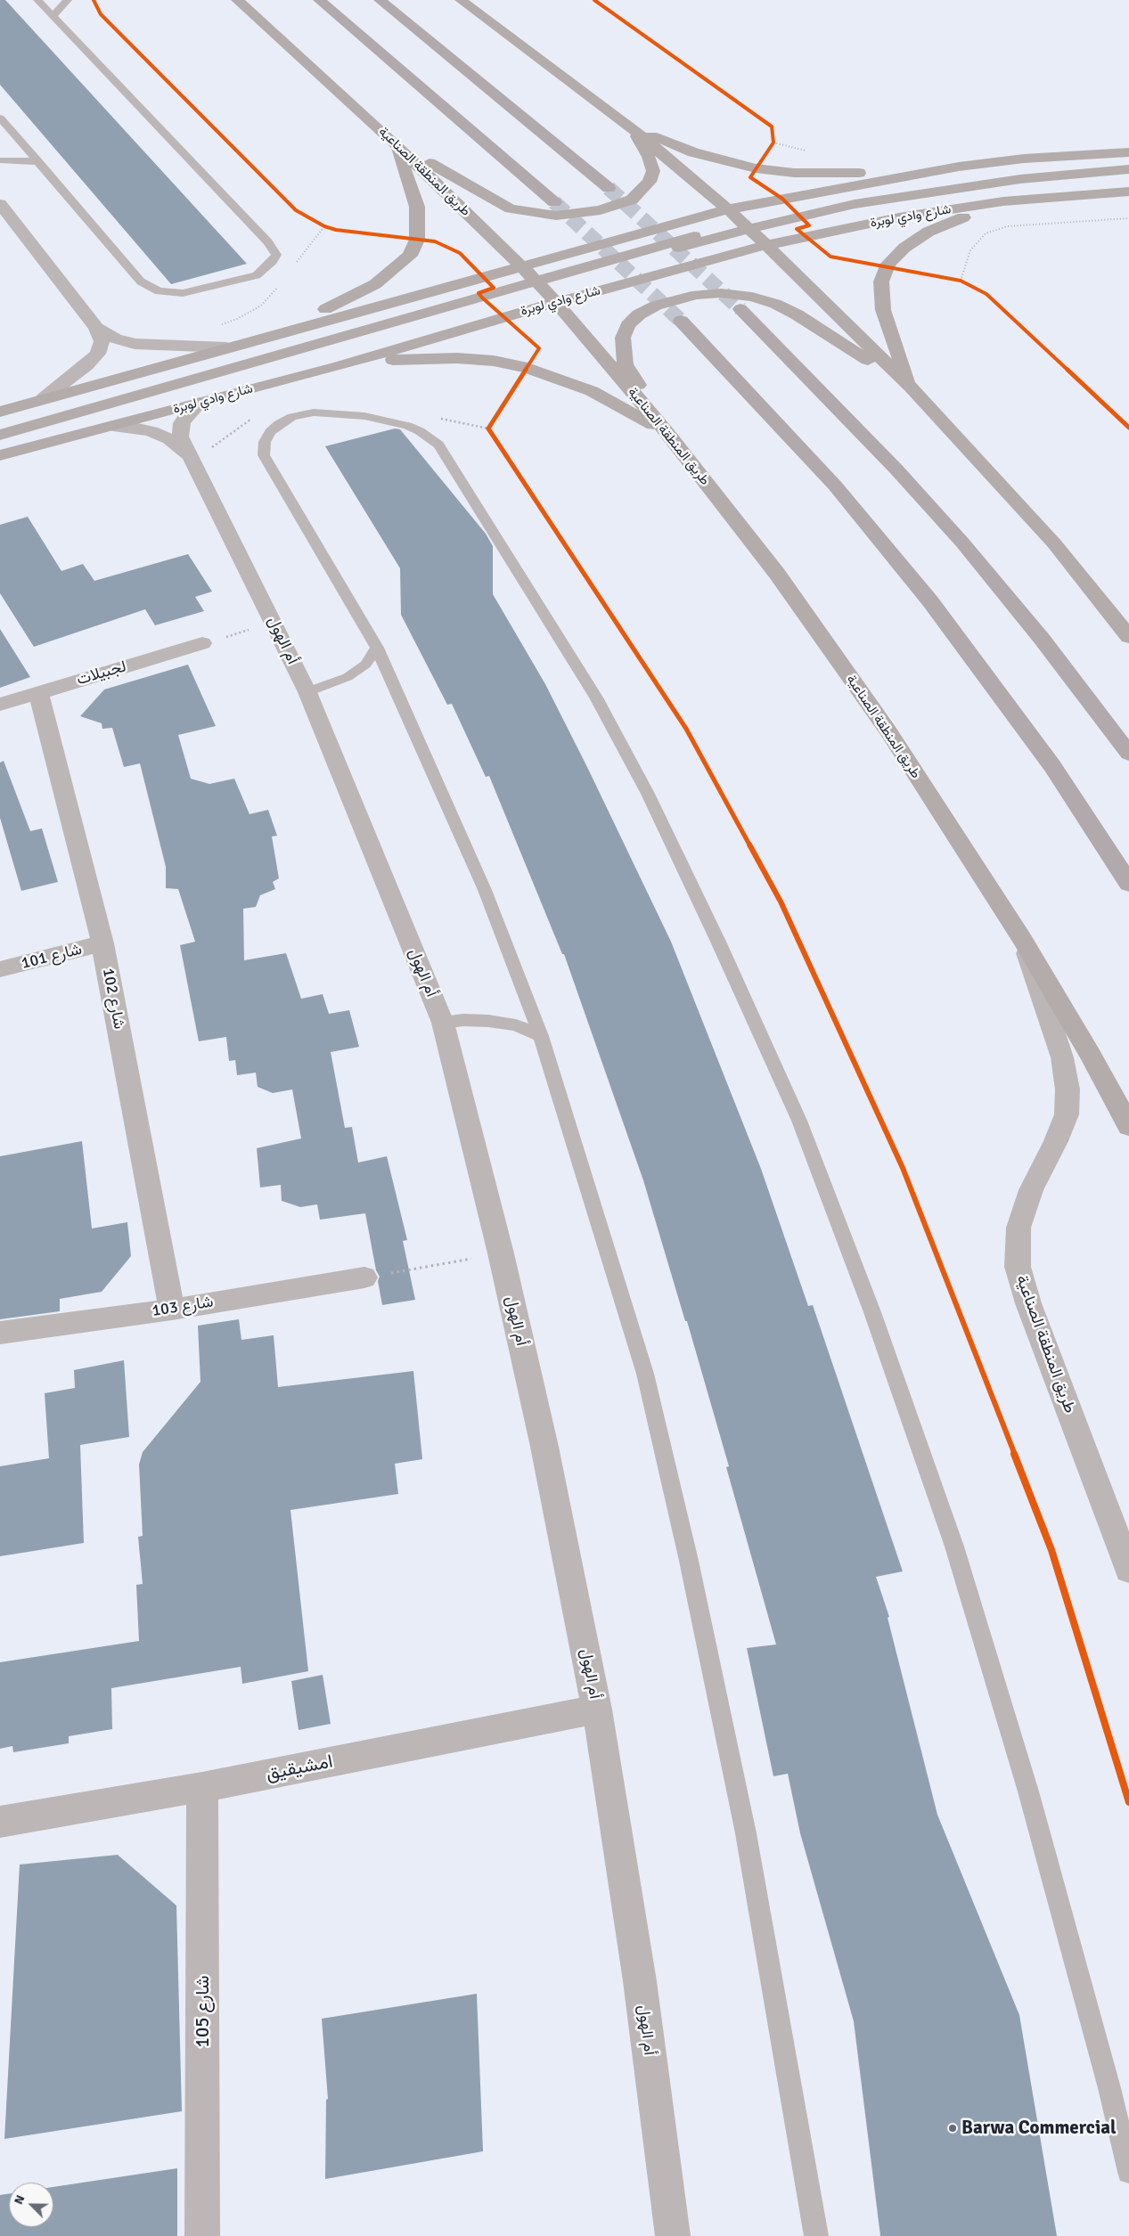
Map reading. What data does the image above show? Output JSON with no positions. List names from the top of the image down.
{
  "streets": {
    "street": [
      "طريق المنطقة الصناعية",
      "شارع وادي لوبرة",
      "أم الهول",
      "لجبيلات",
      "شارع 101",
      "شارع 102",
      "شارع 103",
      "امشيقيق",
      "شارع 105"
    ]
  },
  "crossings": [
    ["طريق المنطقة الصناعية", "شارع وادي لوبرة"],
    ["شارع وادي لوبرة", "أم الهول"],
    ["أم الهول", "امشيقيق"],
    ["لجبيلات", "شارع 102"],
    ["شارع 101", "شارع 102"],
    ["شارع 102", "شارع 103"],
    ["امشيقيق", "شارع 105"]
  ],
  "places": ["Barwa Commercial"],
  "north": "top left"
}
